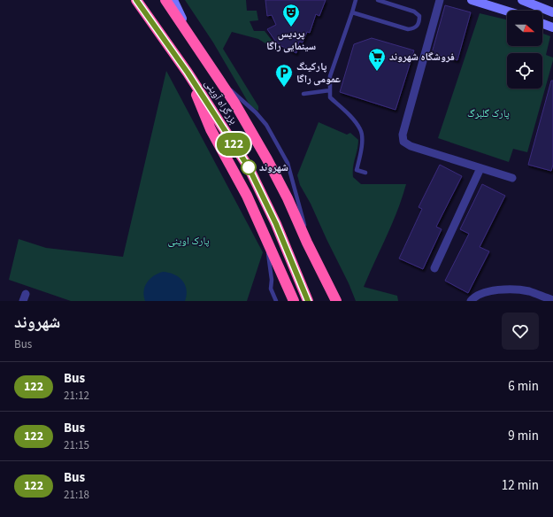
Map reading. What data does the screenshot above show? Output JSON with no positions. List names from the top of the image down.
{
  "streets": {
    "highway": ["بزرگراه آوینی"]
  },
  "parks": ["پارک گلبرگ", "پارک اوینی"],
  "places": {
    "theatre": ["پردیس سینمایی راگا"],
    "supermarket": ["فروشگاه شهروند"],
    "parking": ["پارکینگ عمومی راگا"],
    "other": ["شهروند"]
  },
  "lines": ["bus line 122"],
  "north": "right",
  "page": {
    "on_map": "122",
    "heading": ["شهروند", "Bus"],
    "list": [
      {
        "mark": "122",
        "name": "Bus",
        "note": "21:12",
        "value": "6 min"
      },
      {
        "mark": "122",
        "name": "Bus",
        "note": "21:15",
        "value": "9 min"
      },
      {
        "mark": "122",
        "name": "Bus",
        "note": "21:18",
        "value": "12 min"
      }
    ]
  }
}
